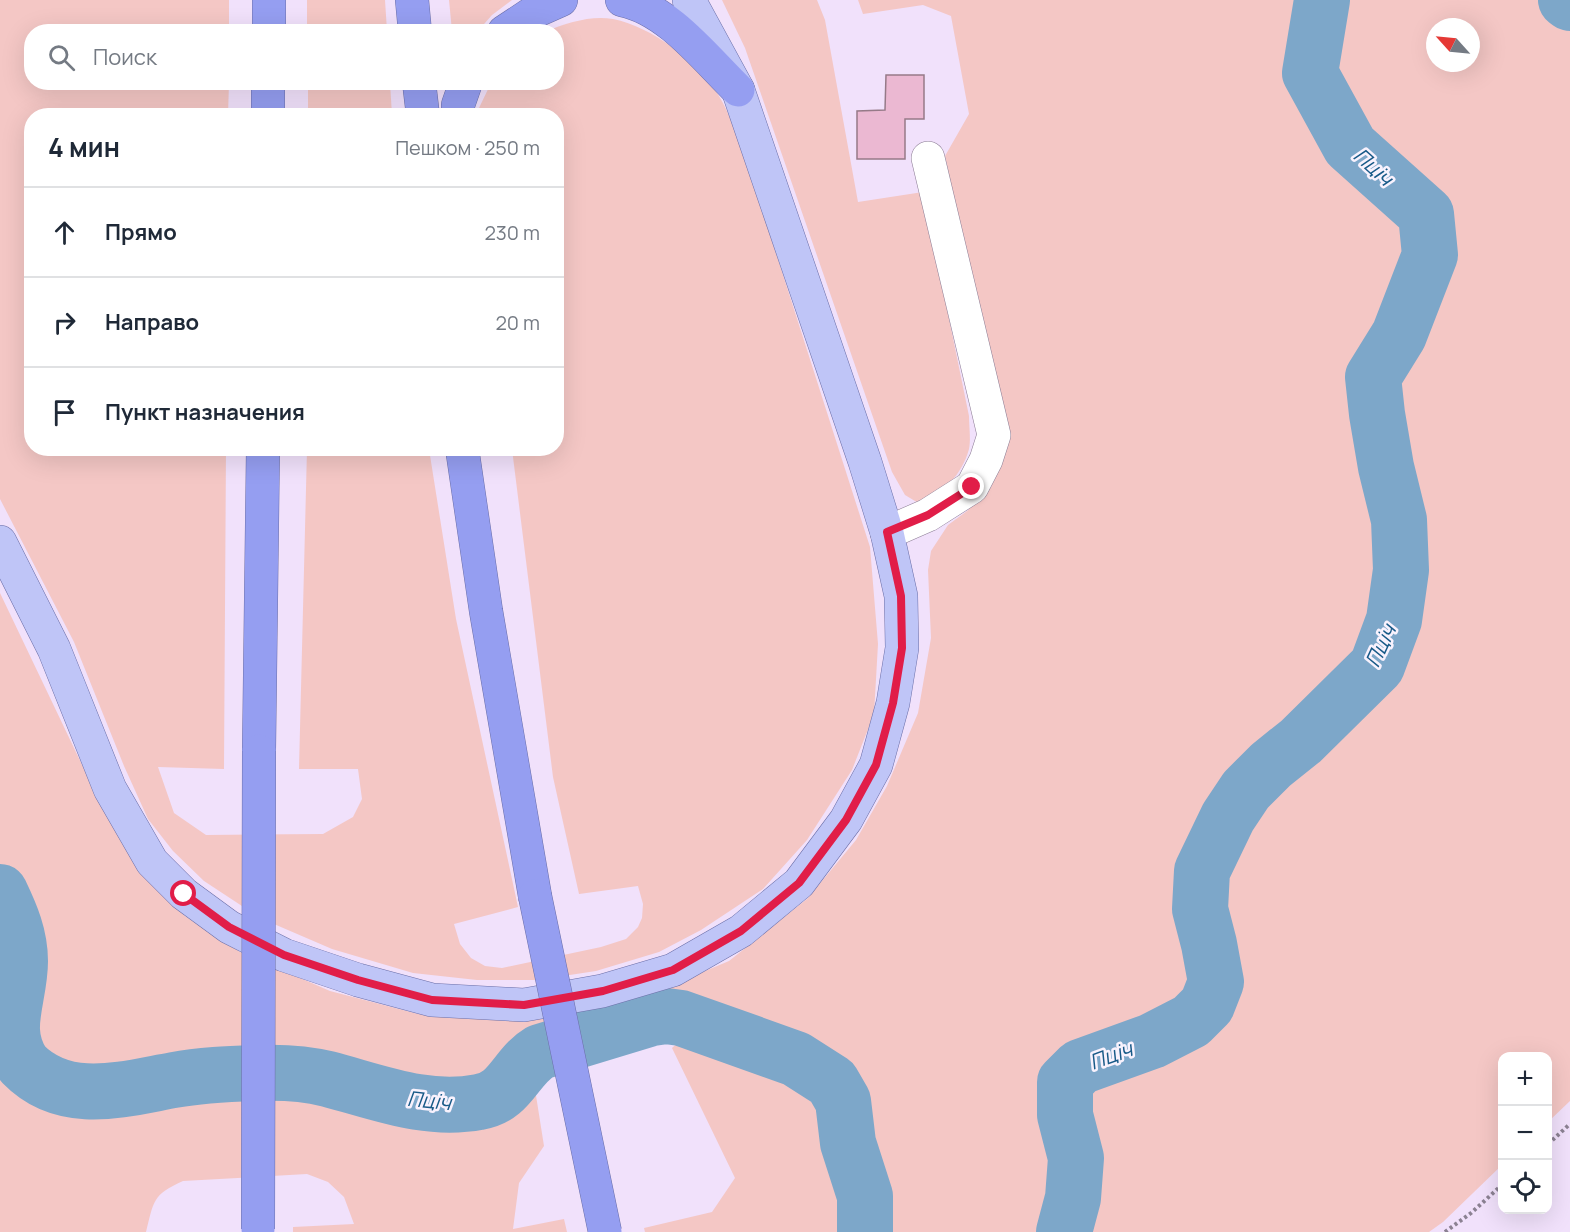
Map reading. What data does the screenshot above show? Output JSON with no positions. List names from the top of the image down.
{
  "water": ["Пціч"],
  "north": "top left",
  "page": {
    "search": "Поиск",
    "heading": ["4 мин", "Пешком · 250 m"],
    "list": [
      ["Прямо", "230 m"],
      ["Направо", "20 m"],
      "Пункт назначения"
    ],
    "map_buttons": ["+", "−"]
  }
}
